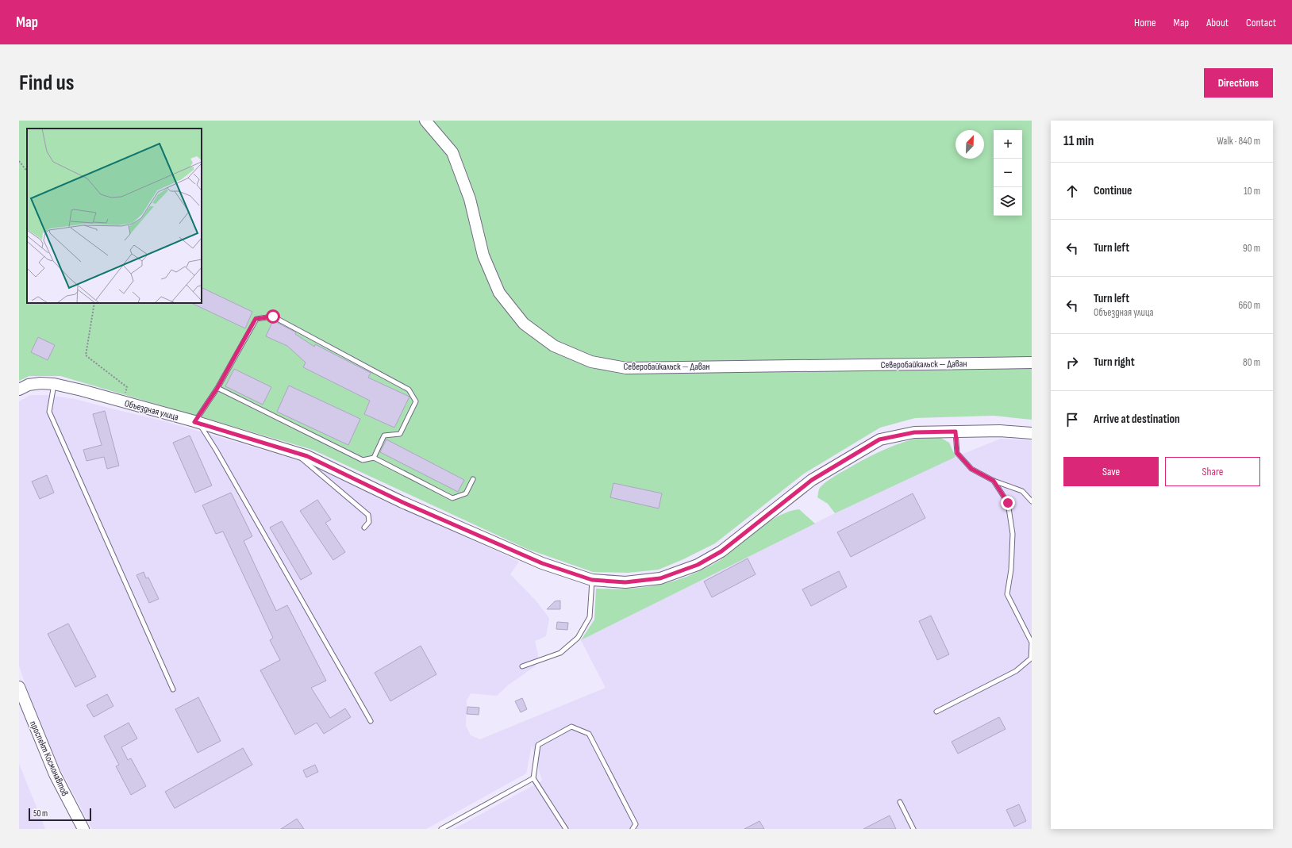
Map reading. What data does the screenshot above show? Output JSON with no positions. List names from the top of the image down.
{
  "streets": {
    "street": ["Северобайкальск — Даван", "Объездная улица", "проспект Космонавтов"]
  },
  "scale_bar": "50 m",
  "north": "top right",
  "page": {
    "header": "Map",
    "nav": [
      "Home",
      "Map",
      "About",
      "Contact"
    ],
    "buttons": [
      "Directions",
      ["Save", "Share"]
    ],
    "title": "Find us",
    "heading": ["11 min", "Walk · 840 m"],
    "map_buttons": ["+", "−"],
    "list": [
      ["Continue", "10 m"],
      ["Turn left", "90 m"],
      ["Turn left", "Объездная улица", "660 m"],
      ["Turn right", "80 m"],
      "Arrive at destination"
    ],
    "scale": "50 m"
  }
}
